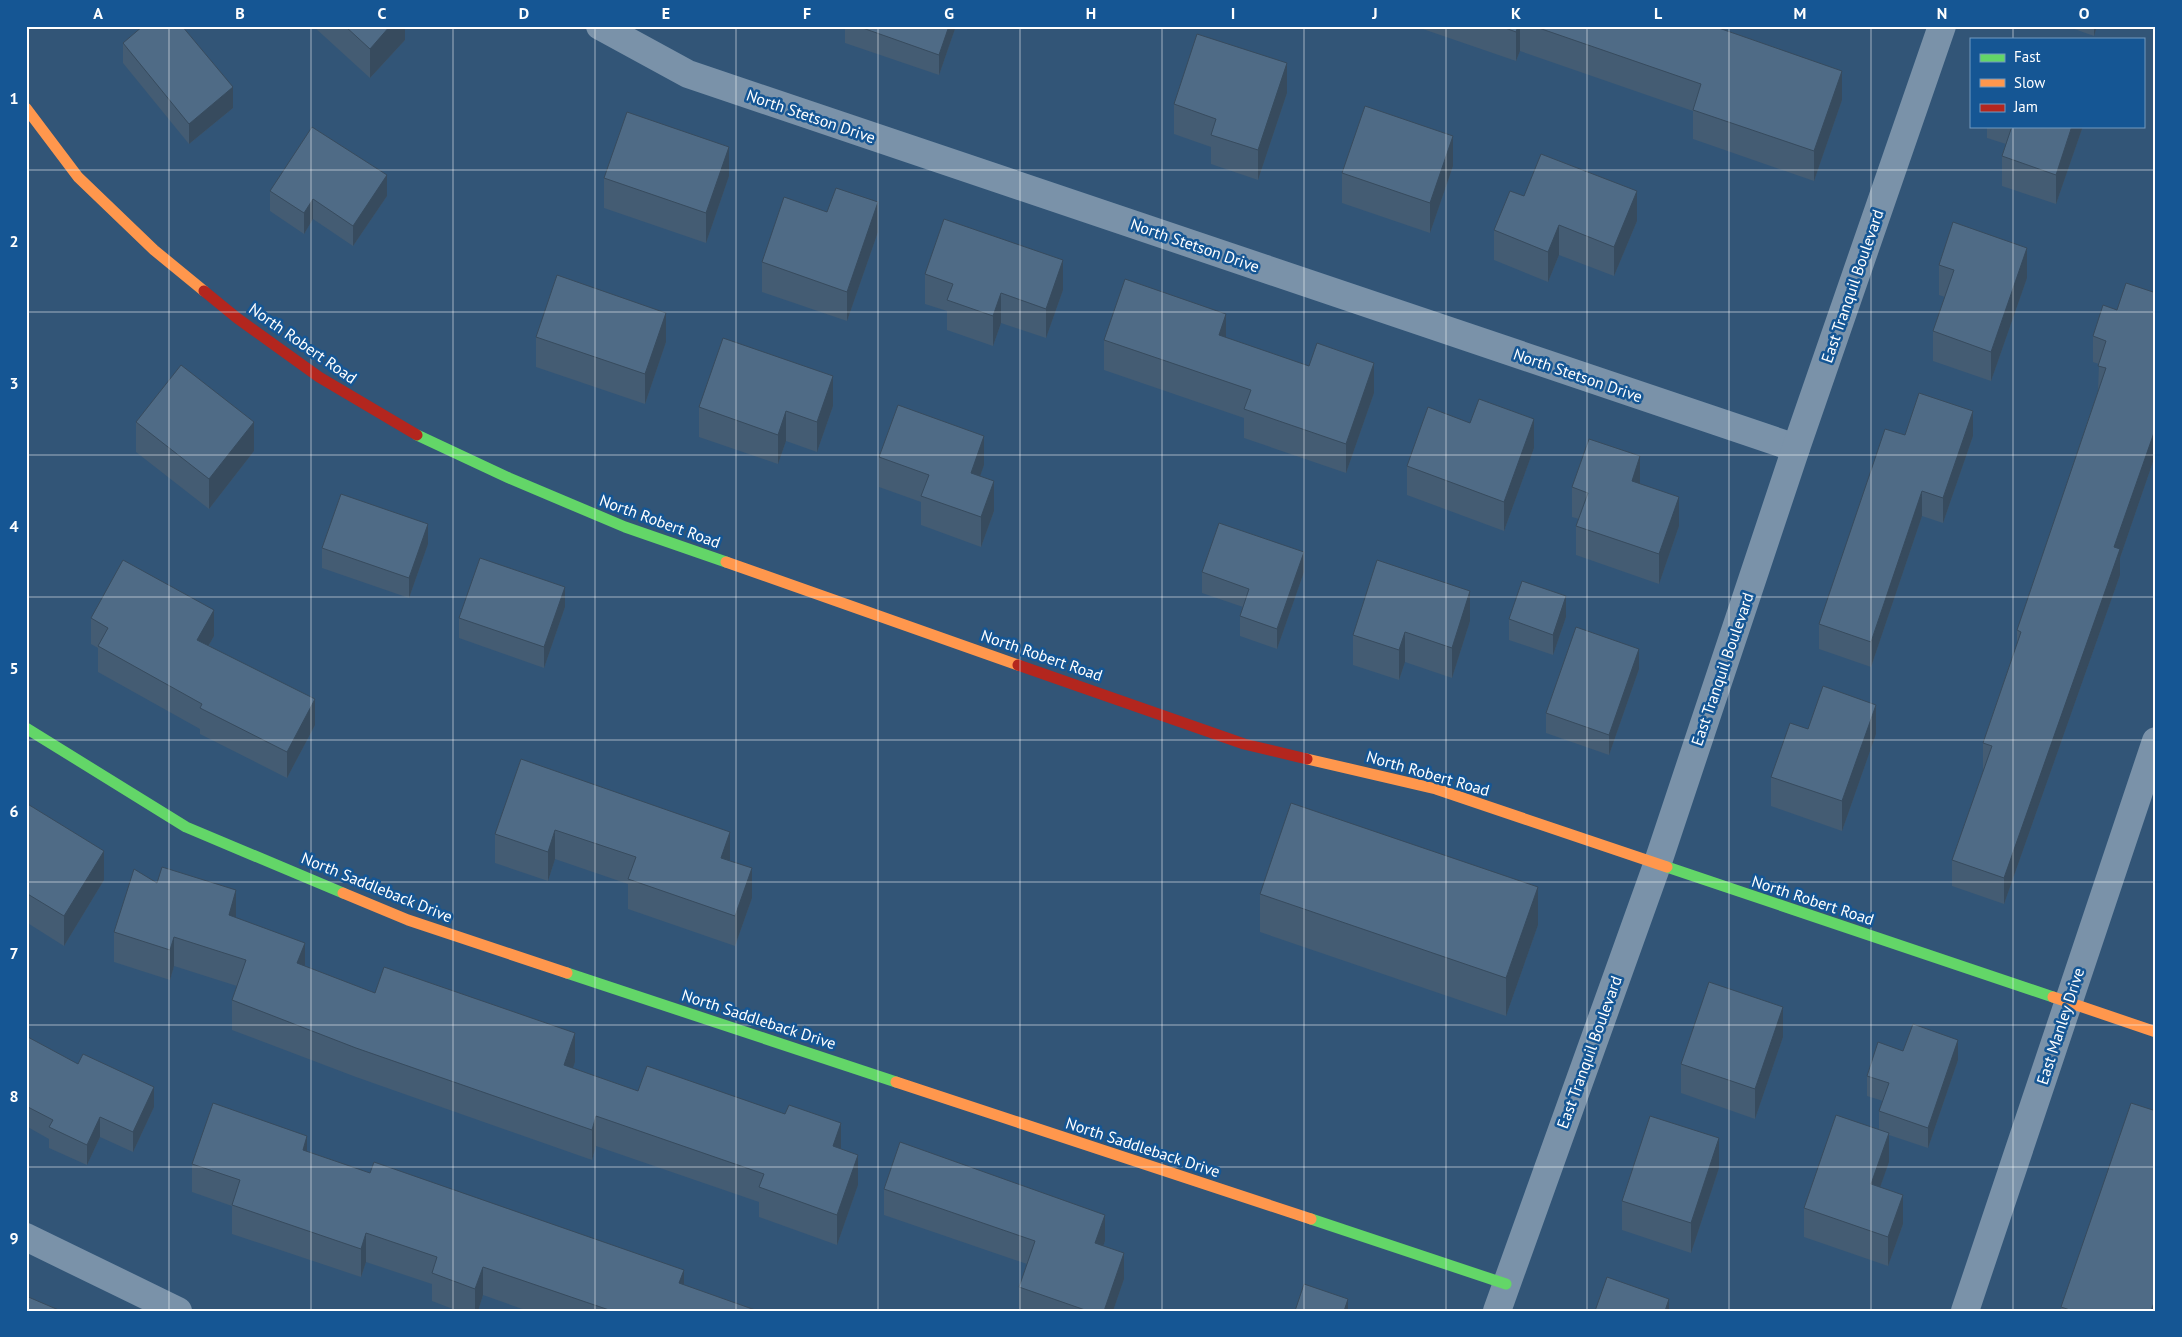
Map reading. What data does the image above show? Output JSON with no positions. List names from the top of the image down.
{
  "streets": {
    "main road": ["North Robert Road", "North Saddleback Drive"],
    "street": ["North Stetson Drive", "East Tranquil Boulevard", "East Manley Drive"]
  },
  "crossings": [
    ["North Stetson Drive", "East Tranquil Boulevard"],
    ["East Tranquil Boulevard", "North Robert Road"],
    ["East Tranquil Boulevard", "North Saddleback Drive"],
    ["North Robert Road", "East Manley Drive"]
  ],
  "legend": ["Fast", "Slow", "Jam"],
  "grid": {
    "columns": [
      "A",
      "B",
      "C",
      "D",
      "E",
      "F",
      "G",
      "H",
      "I",
      "J",
      "K",
      "L",
      "M",
      "N",
      "O"
    ],
    "rows": [
      "1",
      "2",
      "3",
      "4",
      "5",
      "6",
      "7",
      "8",
      "9"
    ]
  }
}
